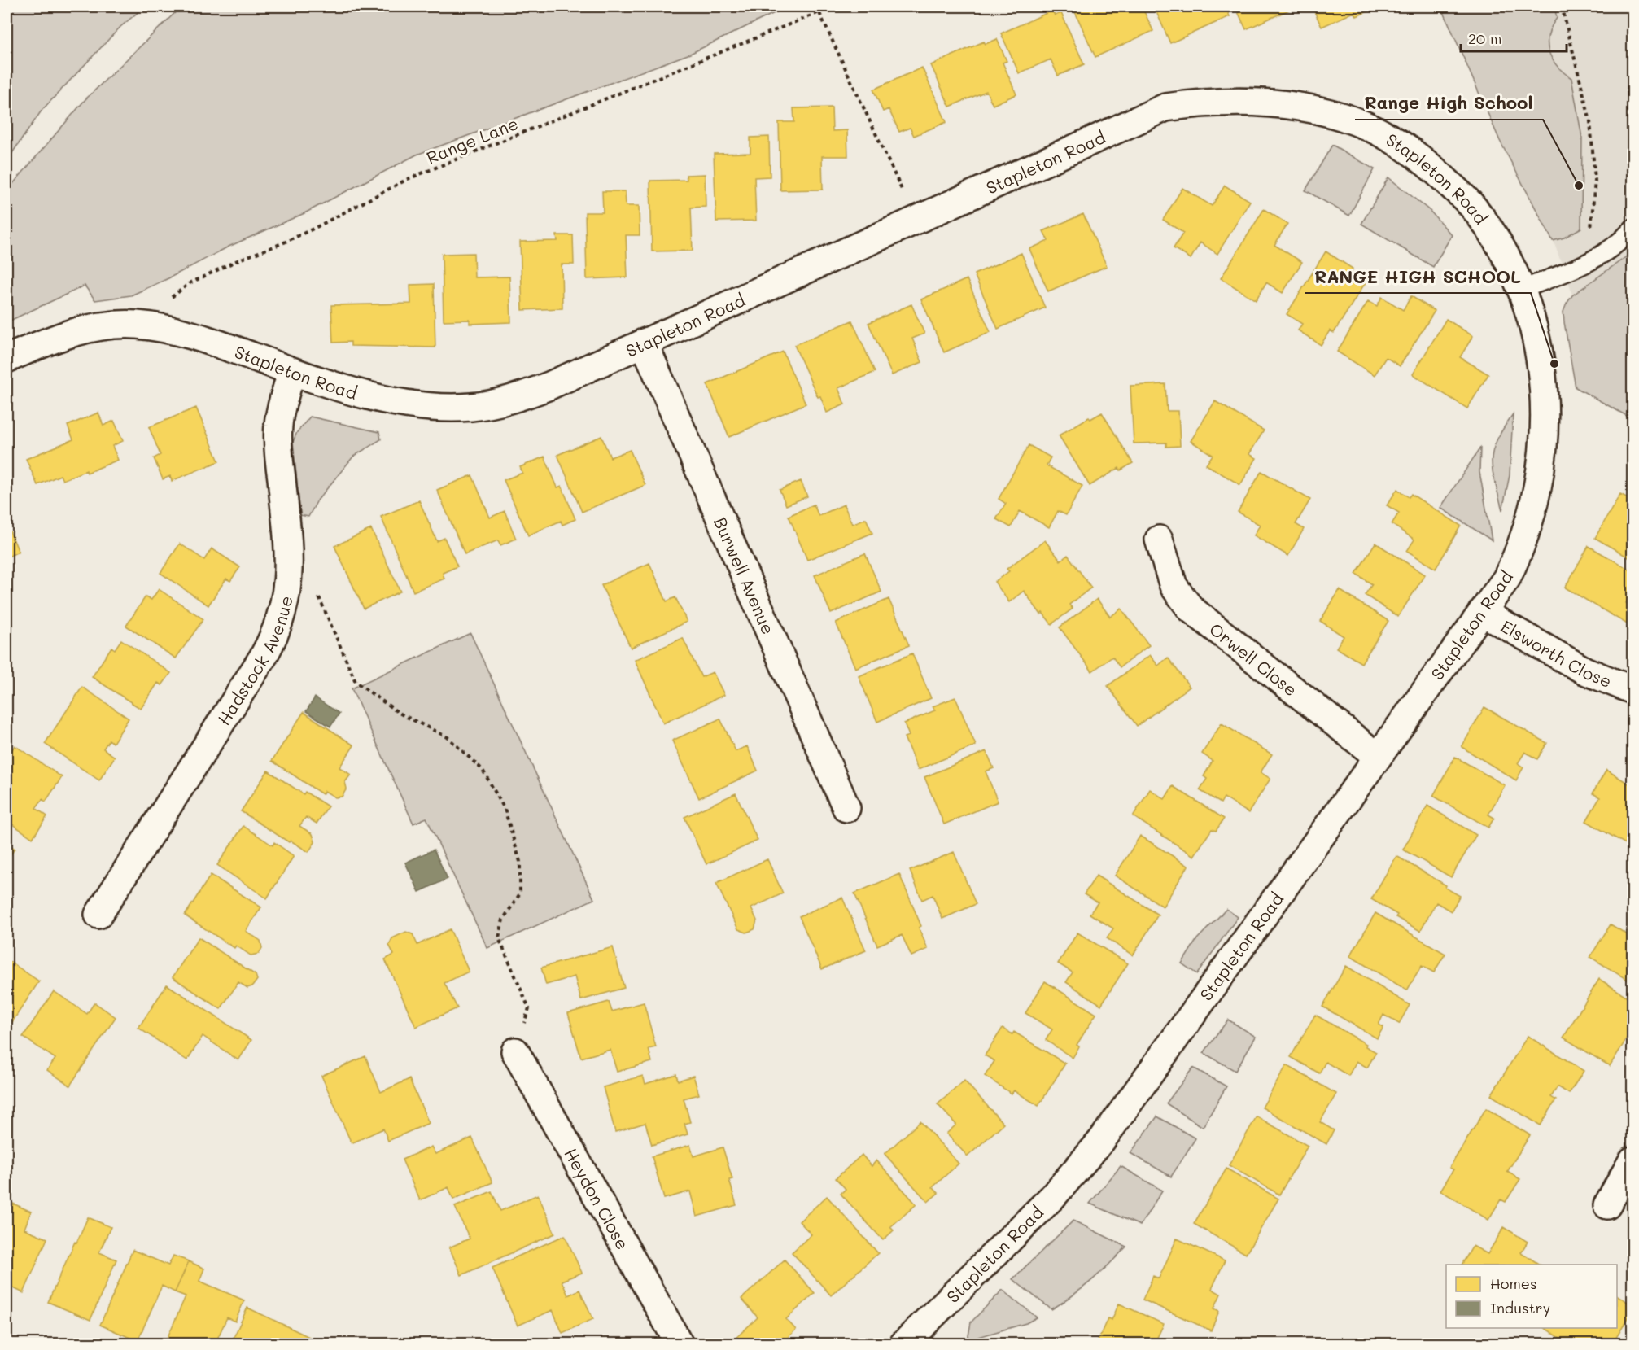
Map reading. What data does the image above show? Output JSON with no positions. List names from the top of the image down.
{
  "streets": {
    "street": [
      "Stapleton Road",
      "Burwell Avenue",
      "Elsworth Close",
      "Orwell Close",
      "Hadstock Avenue",
      "Heydon Close"
    ],
    "path": ["Range Lane"]
  },
  "crossings": [
    ["Range Lane", "Stapleton Road"],
    ["Stapleton Road", "Burwell Avenue"],
    ["Stapleton Road", "Elsworth Close"],
    ["Stapleton Road", "Orwell Close"],
    ["Stapleton Road", "Hadstock Avenue"]
  ],
  "places": ["Range High School", "RANGE HIGH SCHOOL"],
  "legend": ["Homes", "Industry"],
  "scale_bar": "20 m"
}
